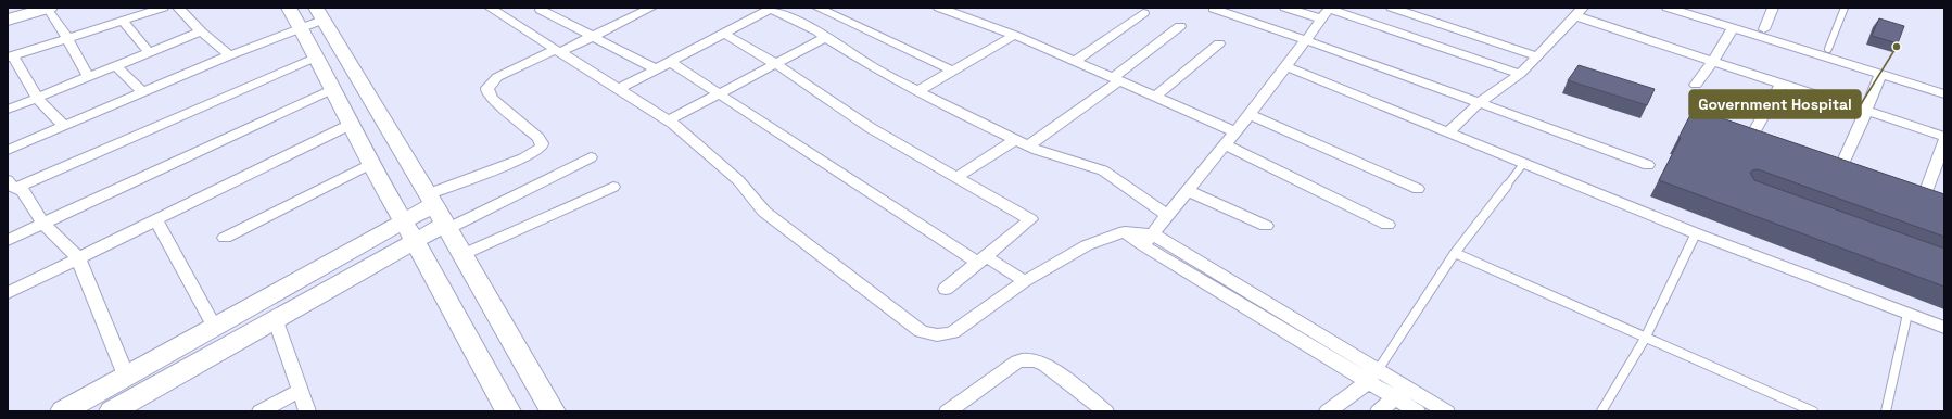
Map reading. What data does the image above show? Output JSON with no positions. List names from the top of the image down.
{
  "places": ["Government Hospital"]
}
